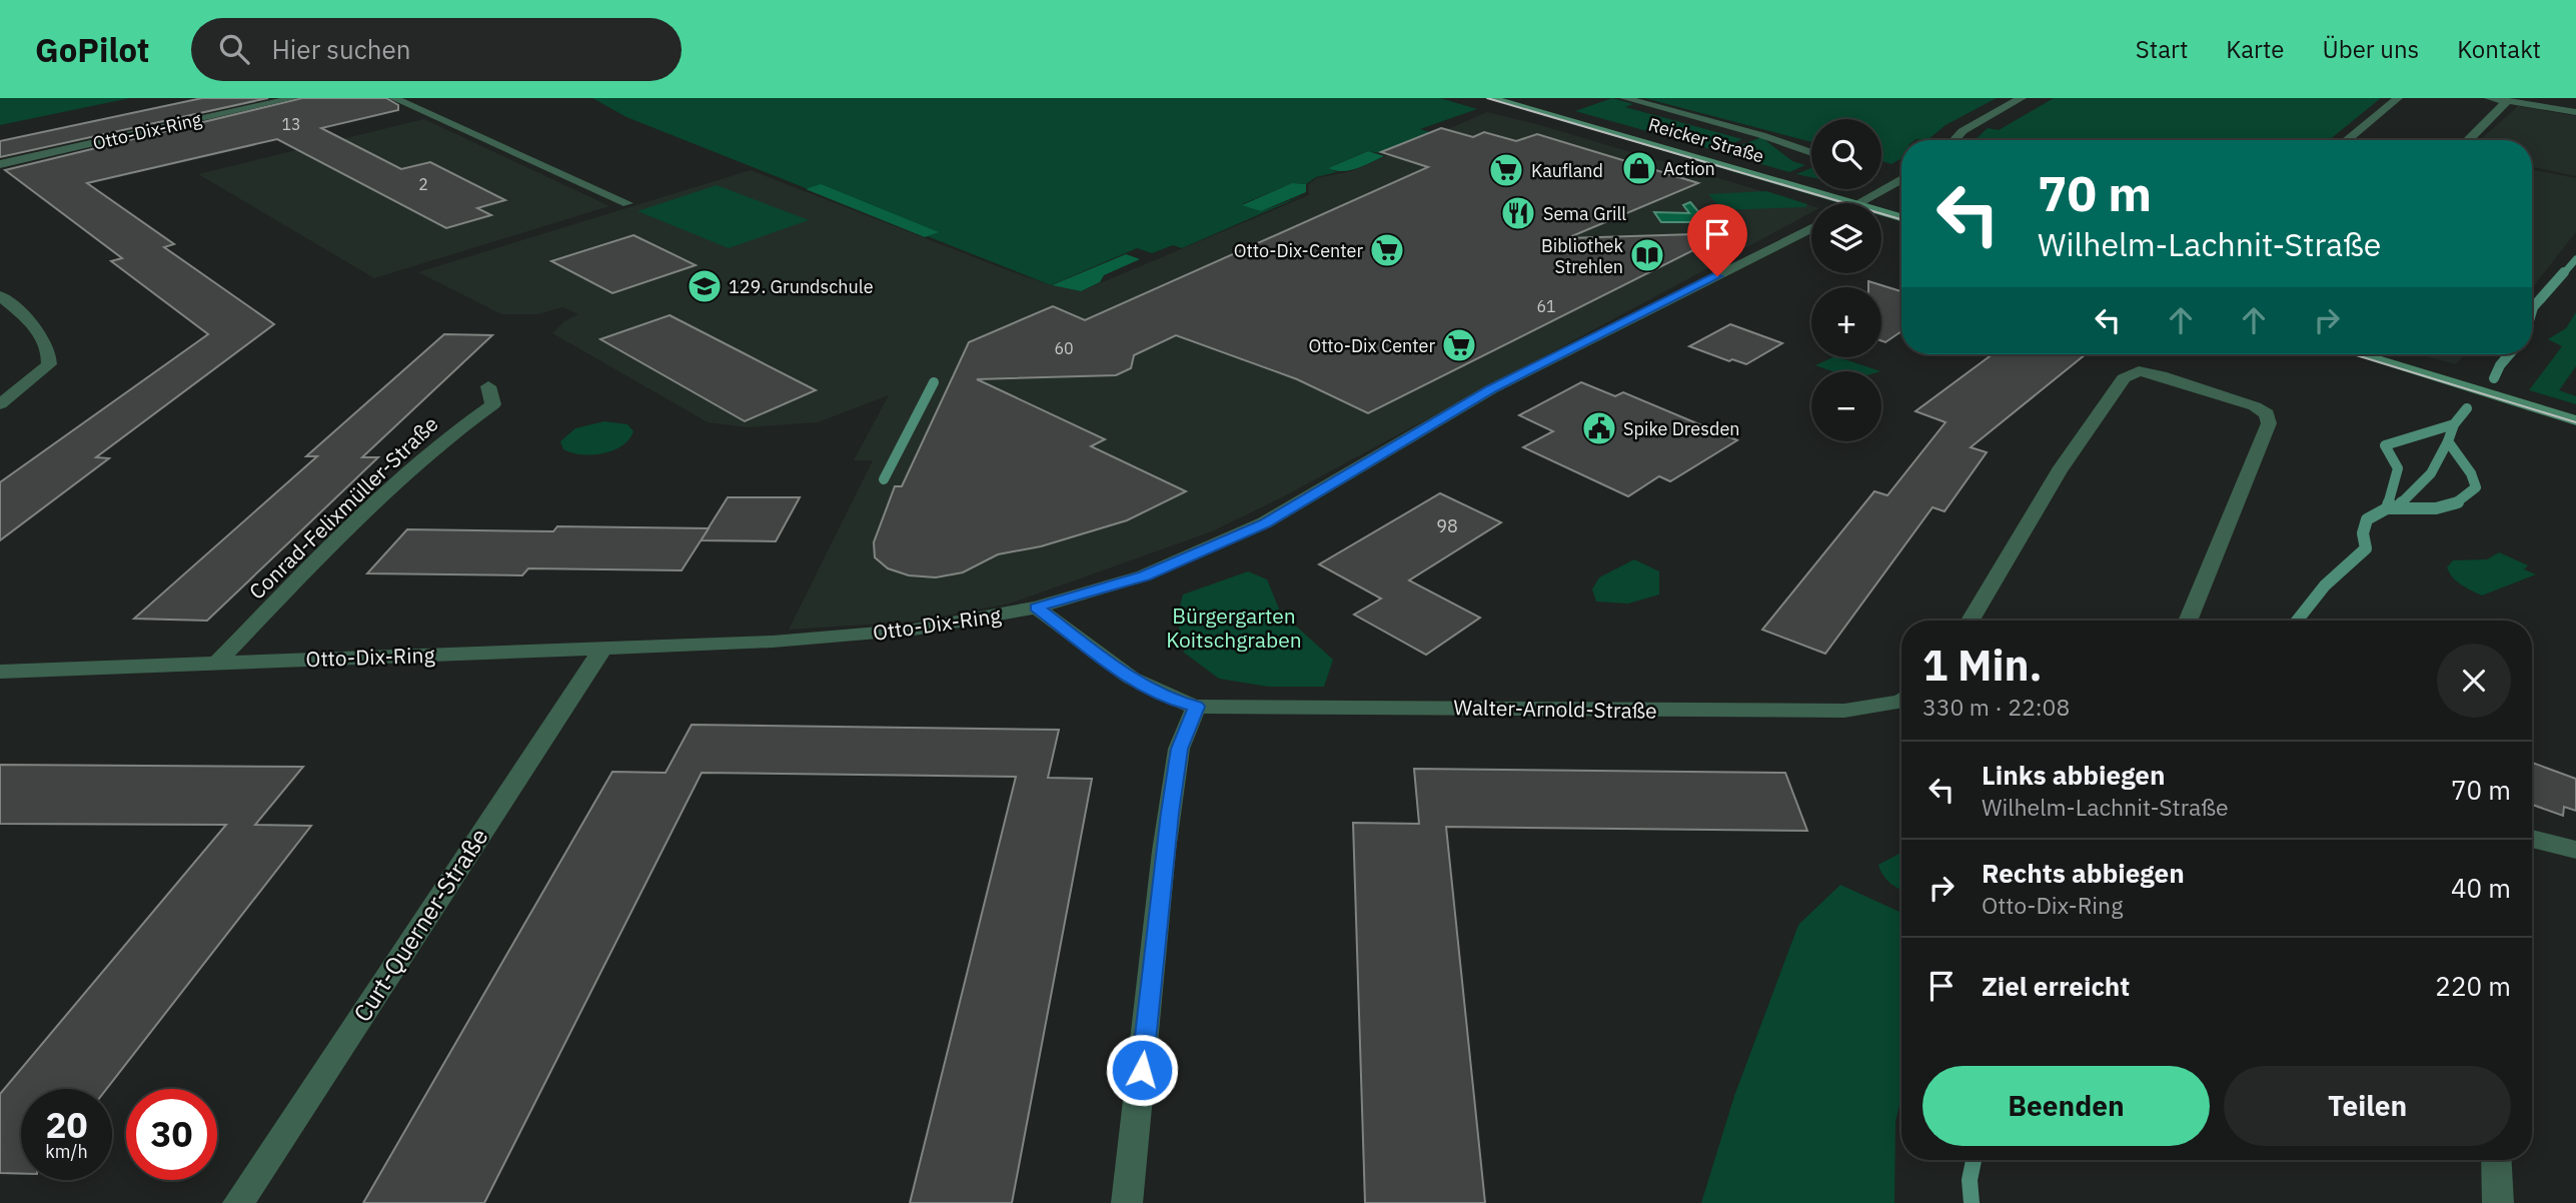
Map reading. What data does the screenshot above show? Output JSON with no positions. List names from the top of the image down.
{
  "streets": {
    "street": [
      "Otto-Dix-Ring",
      "Reicker Straße",
      "Conrad-Felixmüller-Straße",
      "Walter-Arnold-Straße",
      "Curt-Querner-Straße"
    ]
  },
  "crossings": [
    ["Otto-Dix-Ring", "Conrad-Felixmüller-Straße"],
    ["Otto-Dix-Ring", "Walter-Arnold-Straße"],
    ["Otto-Dix-Ring", "Curt-Querner-Straße"]
  ],
  "parks": ["Bürgergarten Koitschgraben"],
  "places": {
    "shop": ["Action"],
    "supermarket": ["Kaufland", "Otto-Dix-Center", "Otto-Dix Center"],
    "restaurant": ["Sema Grill"],
    "library": ["Bibliothek Strehlen"],
    "school or university": ["129. Grundschule"],
    "public building": ["Spike Dresden"]
  },
  "house_numbers": [
    "13",
    "2",
    "61",
    "60",
    "98"
  ],
  "page": {
    "header": "GoPilot",
    "search": "Hier suchen",
    "nav": [
      "Start",
      "Karte",
      "Über uns",
      "Kontakt"
    ],
    "map_buttons": ["+", "−"],
    "turn": ["70 m", "Wilhelm-Lachnit-Straße"],
    "heading": ["1 Min.", "330 m · 22:08"],
    "list": [
      {
        "name": "Links abbiegen",
        "note": "Wilhelm-Lachnit-Straße",
        "value": "70 m"
      },
      {
        "name": "Rechts abbiegen",
        "note": "Otto-Dix-Ring",
        "value": "40 m"
      },
      {
        "name": "Ziel erreicht",
        "value": "220 m"
      }
    ],
    "buttons": ["Beenden", "Teilen"],
    "speed": "20 km/h",
    "limit": "30"
  }
}
